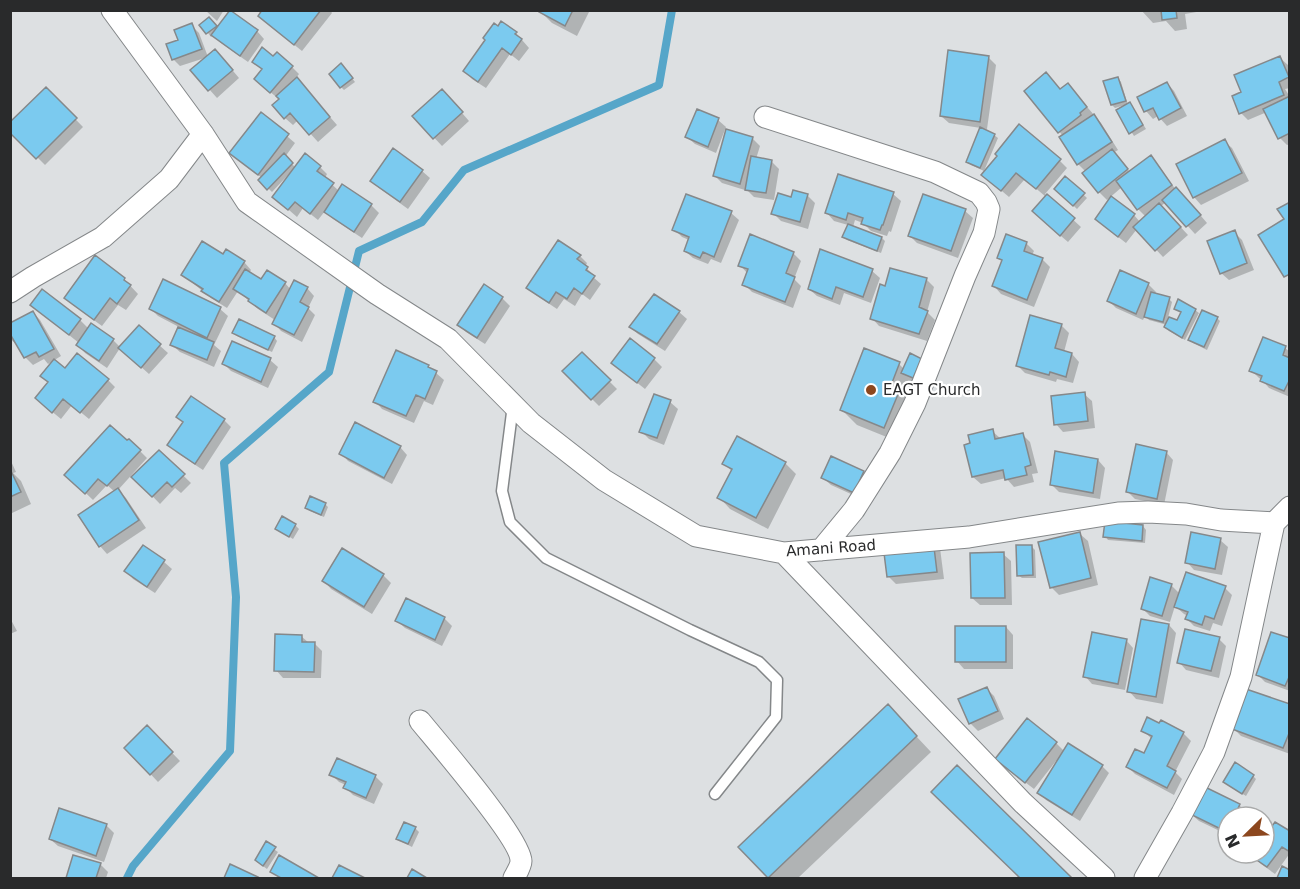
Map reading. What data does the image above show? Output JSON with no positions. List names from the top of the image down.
{
  "streets": {
    "street": ["Amani Road"]
  },
  "places": ["EAGT Church"],
  "north": "bottom left"
}
